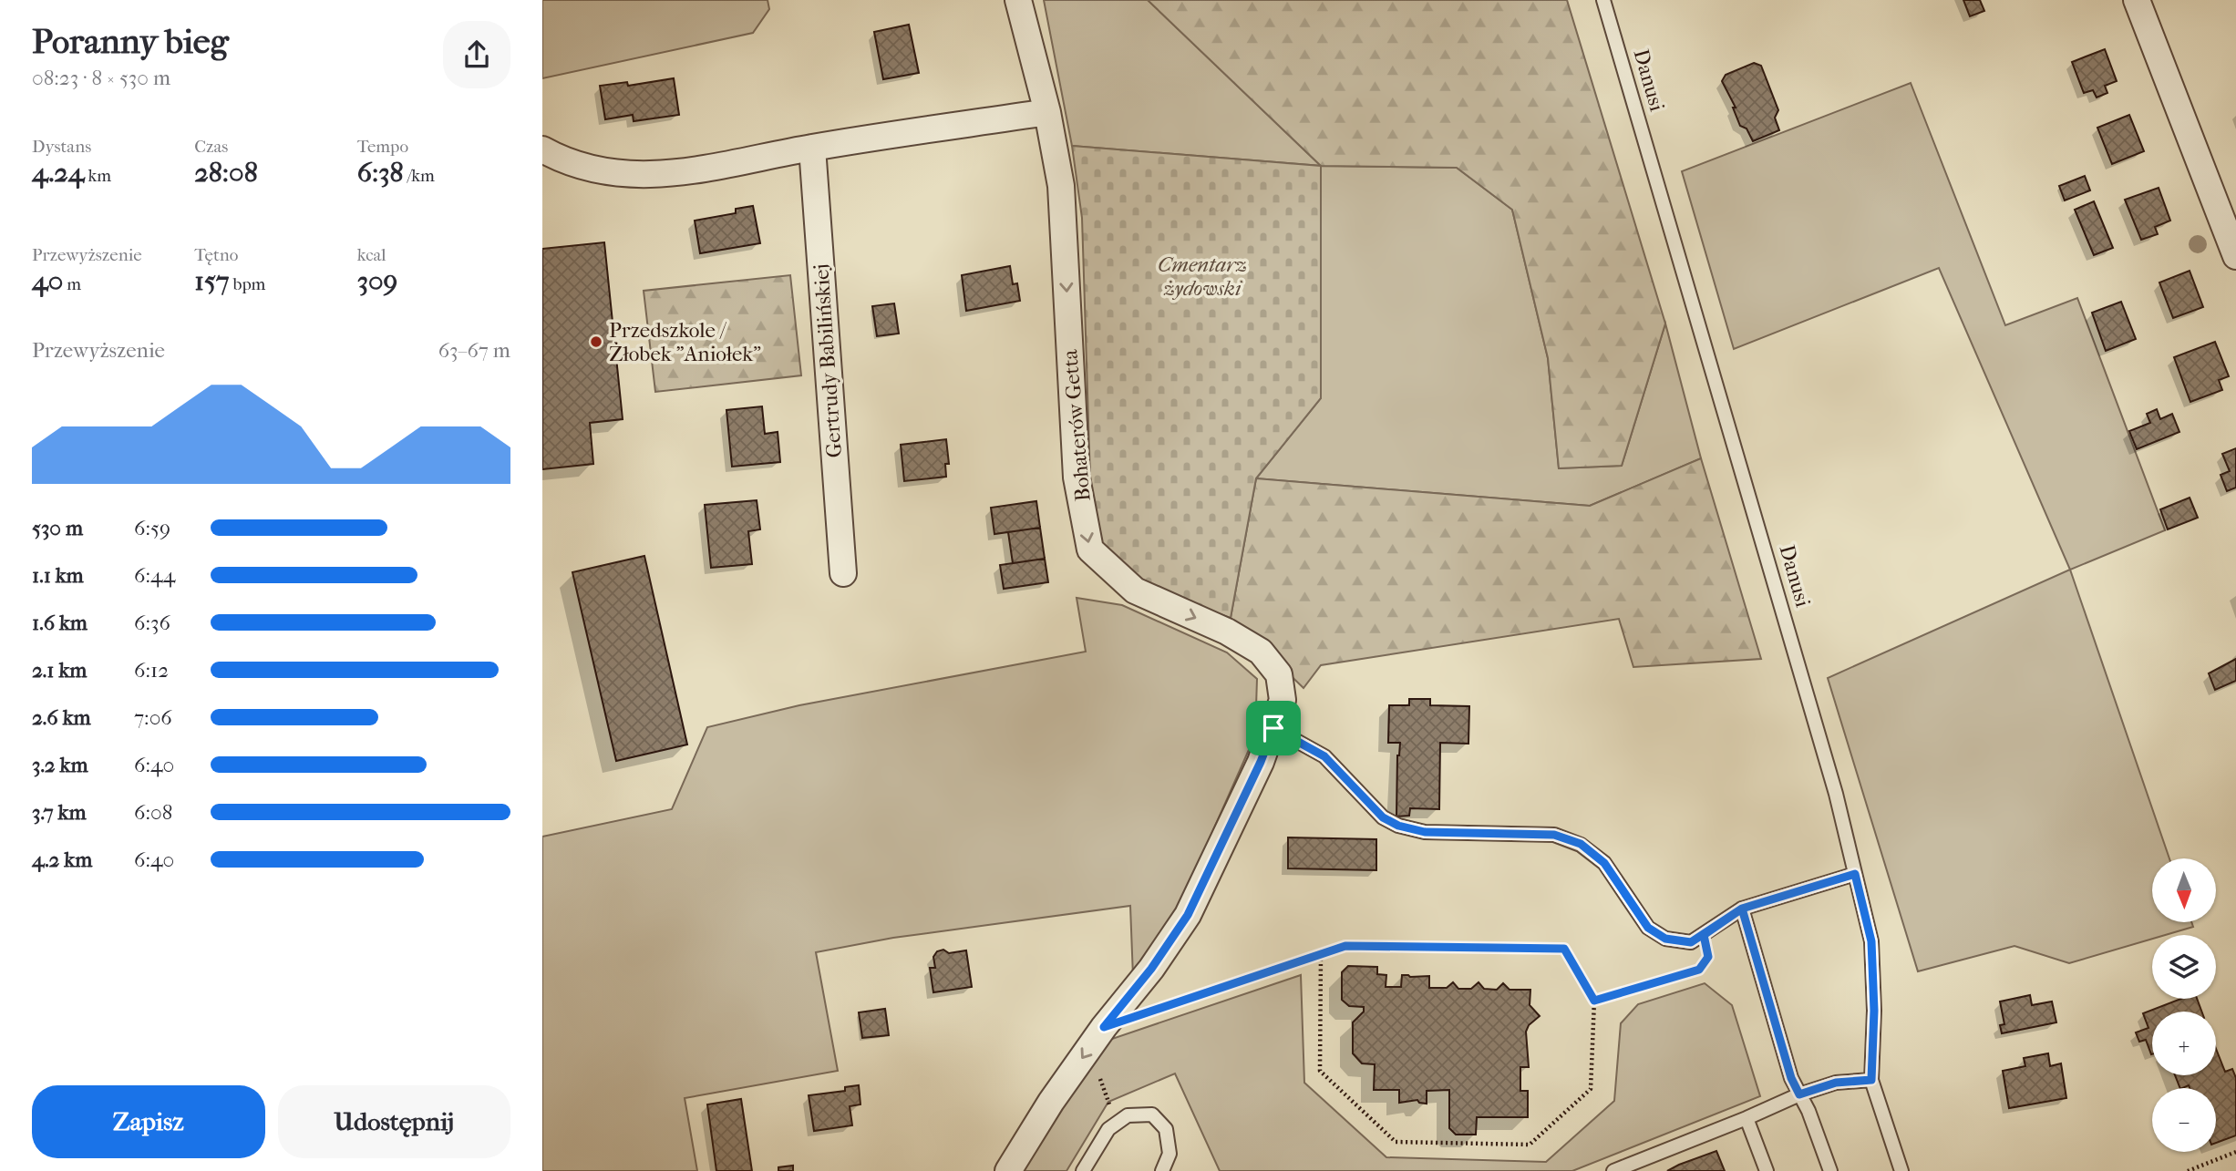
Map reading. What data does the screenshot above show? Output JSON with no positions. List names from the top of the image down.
{
  "streets": {
    "street": ["Gertrudy Babilińskiej", "Bohaterów Getta"],
    "lane": ["Danusi"]
  },
  "one_way": ["Bohaterów Getta"],
  "parks": ["Cmentarz żydowski"],
  "places": ["Przedszkole / Żłobek \"Aniołek\""],
  "north": "bottom",
  "page": {
    "heading": ["Poranny bieg", "08:23 · 8 × 530 m"],
    "stats": [
      ["Dystans", "4.24 km"],
      ["Czas", "28:08"],
      ["Tempo", "6:38 /km"],
      ["Przewyższenie", "40 m"],
      ["Tętno", "157 bpm"],
      ["kcal", "309"]
    ],
    "chart": ["Przewyższenie", "63–67 m"],
    "list": [
      {
        "name": "530 m",
        "note": "6:59"
      },
      {
        "name": "1.1 km",
        "note": "6:44"
      },
      {
        "name": "1.6 km",
        "note": "6:36"
      },
      {
        "name": "2.1 km",
        "note": "6:12"
      },
      {
        "name": "2.6 km",
        "note": "7:06"
      },
      {
        "name": "3.2 km",
        "note": "6:40"
      },
      {
        "name": "3.7 km",
        "note": "6:08"
      },
      {
        "name": "4.2 km",
        "note": "6:40"
      }
    ],
    "map_buttons": ["+", "−"],
    "buttons": ["Zapisz", "Udostępnij"]
  }
}
